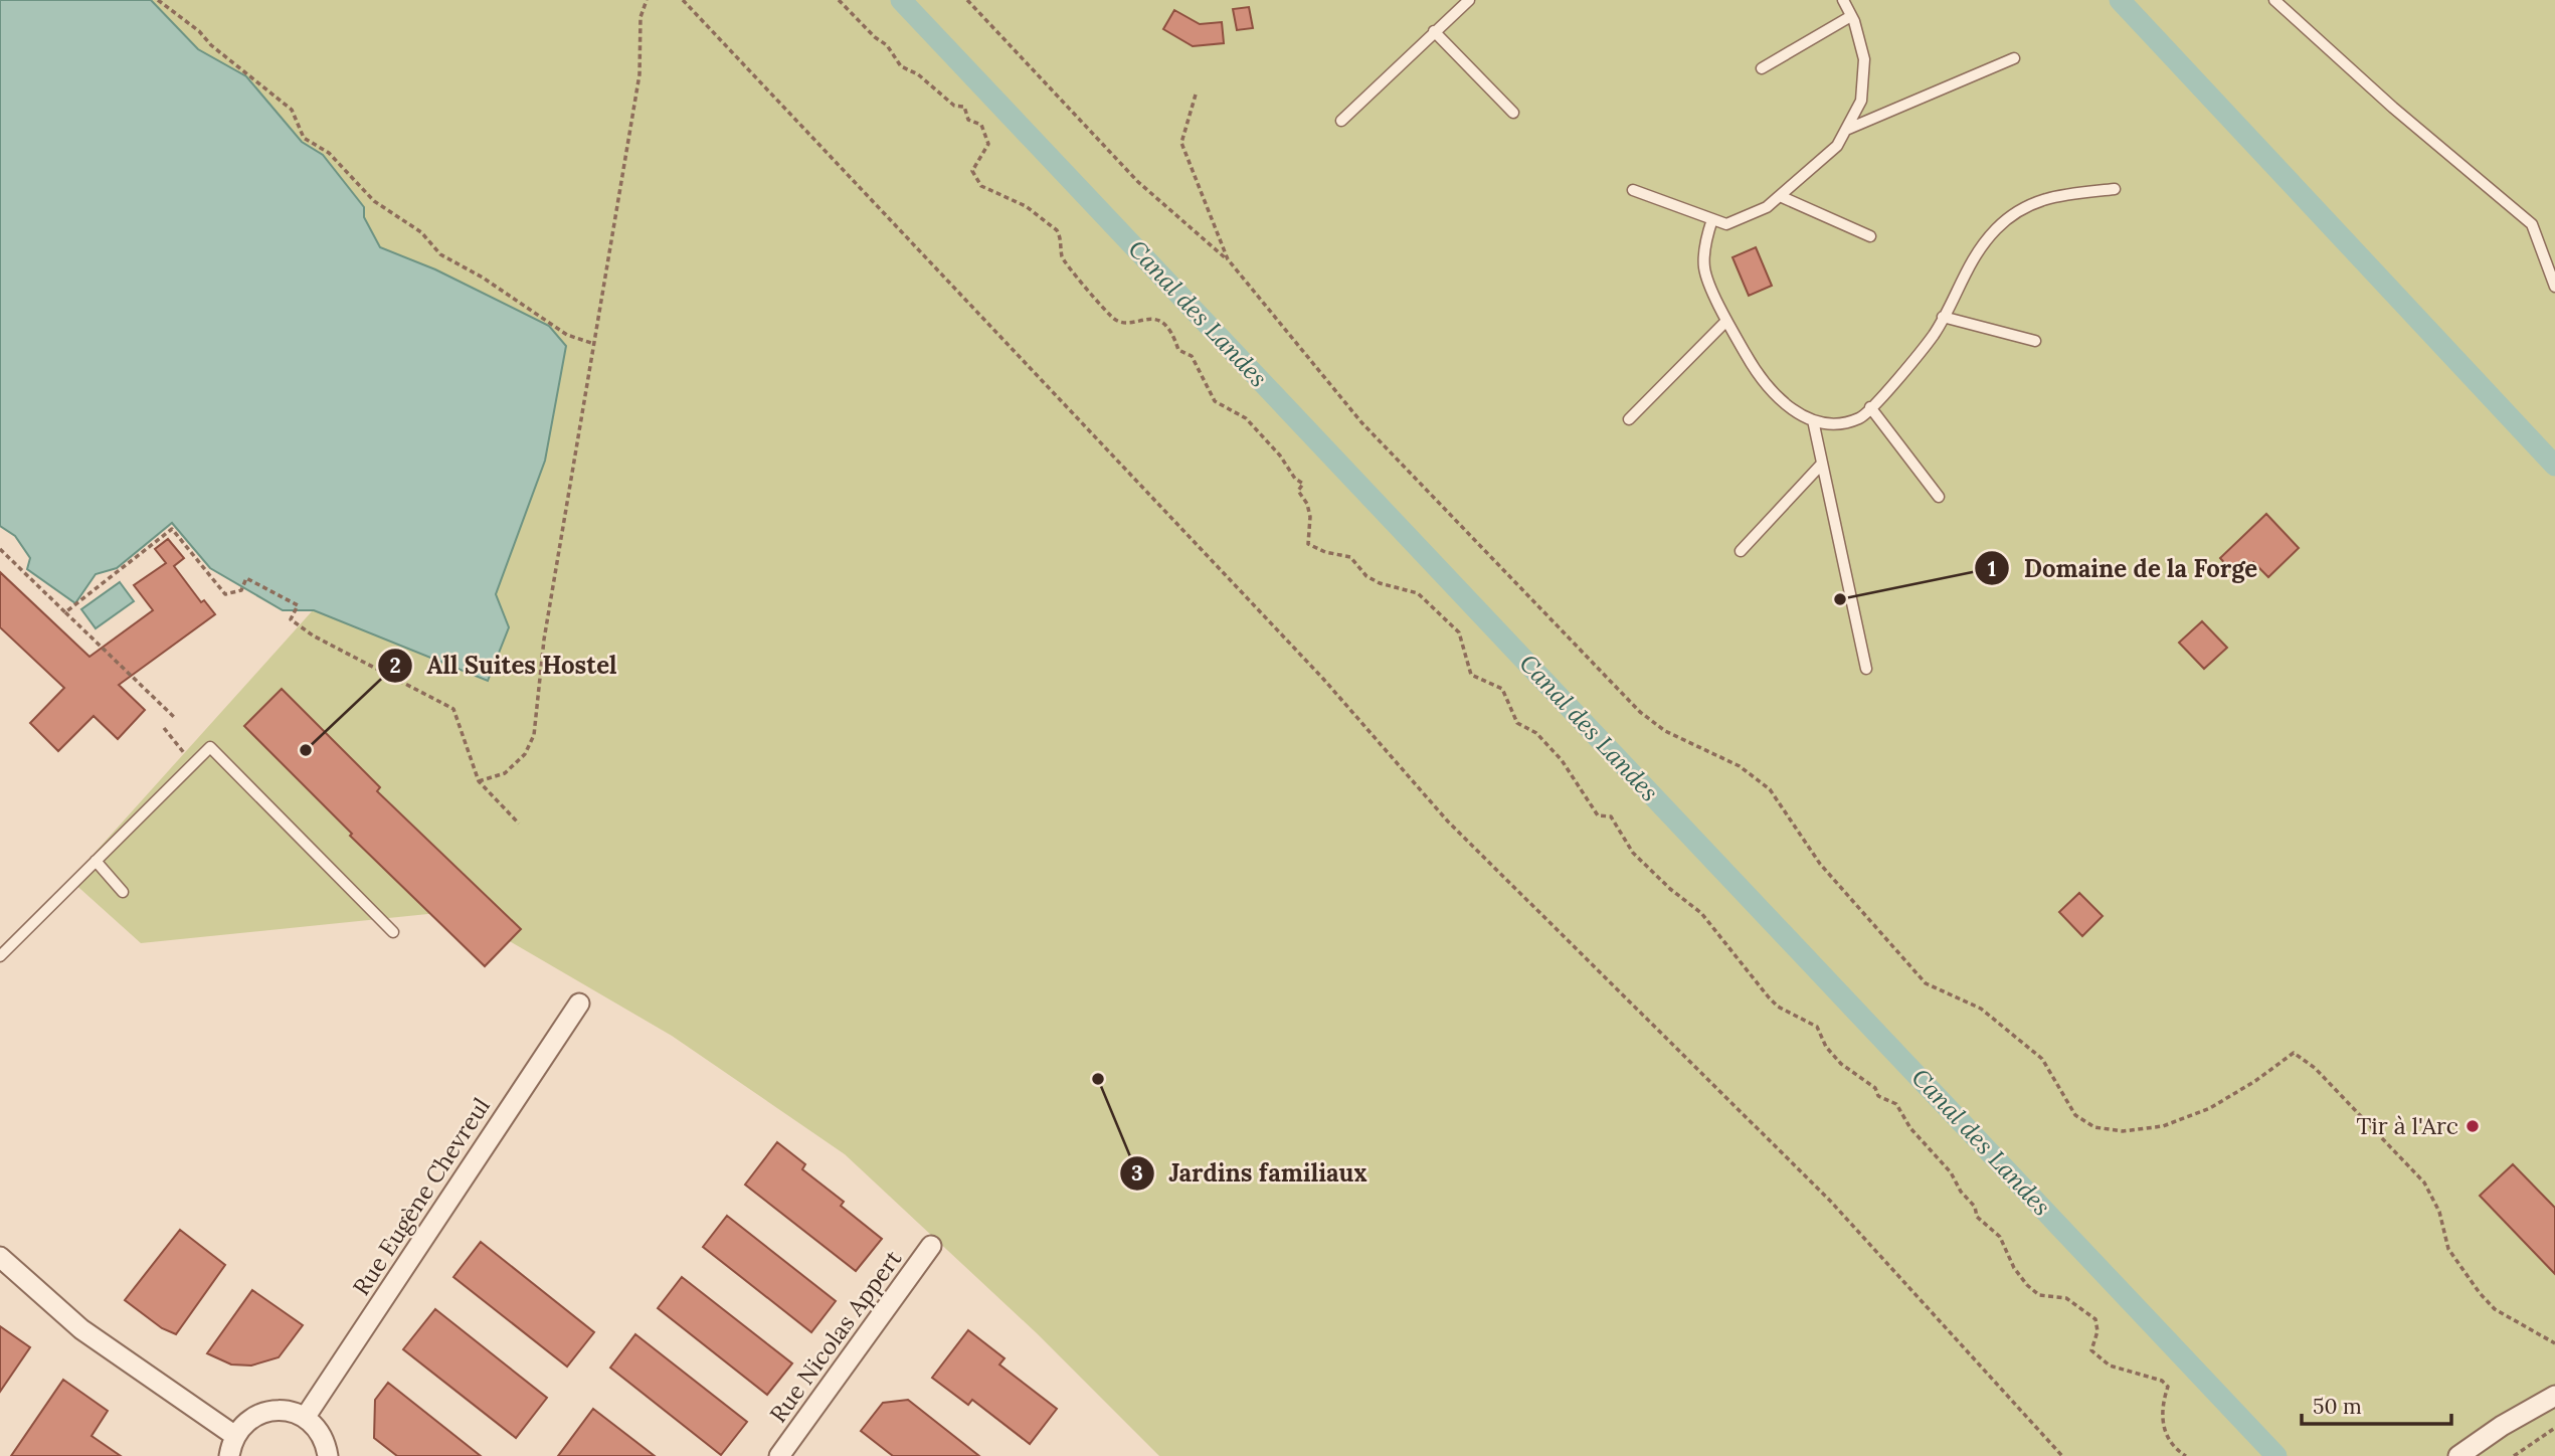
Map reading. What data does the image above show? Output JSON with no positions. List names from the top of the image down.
{
  "streets": {
    "street": ["Rue Eugène Chevreul", "Rue Nicolas Appert"]
  },
  "water": ["Canal des Landes"],
  "places": [
    "Domaine de la Forge",
    "All Suites Hostel",
    "Jardins familiaux",
    "Tir à l'Arc"
  ],
  "scale_bar": "50 m"
}
